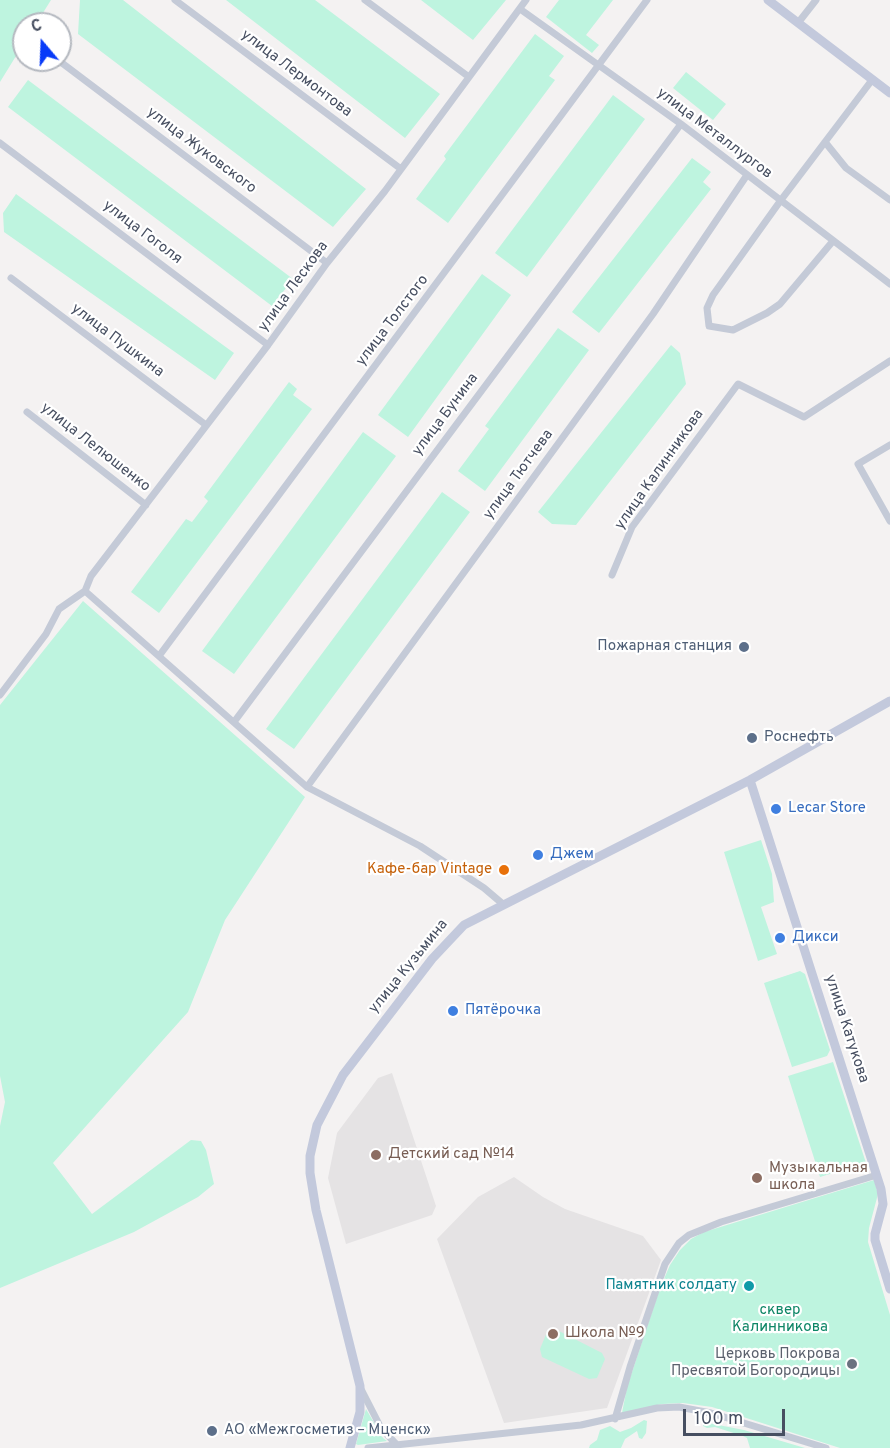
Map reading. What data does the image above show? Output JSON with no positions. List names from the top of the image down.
{
  "streets": {
    "main road": ["улица Кузьмина", "улица Катукова"],
    "street": [
      "улица Лермонтова",
      "улица Металлургов",
      "улица Жуковского",
      "улица Гоголя",
      "улица Лескова",
      "улица Толстого",
      "улица Пушкина",
      "улица Бунина",
      "улица Лелюшенко",
      "улица Калинникова",
      "улица Тютчева"
    ]
  },
  "crossings": [
    ["улица Лермонтова", "улица Лескова"],
    ["улица Металлургов", "улица Лескова"],
    ["улица Металлургов", "улица Толстого"],
    ["улица Металлургов", "улица Бунина"],
    ["улица Металлургов", "улица Тютчева"],
    ["улица Жуковского", "улица Лескова"],
    ["улица Гоголя", "улица Лескова"],
    ["улица Лескова", "улица Пушкина"],
    ["улица Лескова", "улица Лелюшенко"],
    ["улица Кузьмина", "улица Катукова"]
  ],
  "parks": ["сквер Калинникова"],
  "places": [
    "Пожарная станция",
    "Роснефть",
    "Lecar Store",
    "Джем",
    "Кафе-бар Vintage",
    "Дикси",
    "Пятёрочка",
    "Детский сад №14",
    "Музыкальная школа",
    "Памятник солдату",
    "Школа №9",
    "Церковь Покрова Пресвятой Богородицы",
    "АО «Межгосметиз – Мценск»"
  ],
  "scale_bar": "100 m",
  "north": "top"
}
